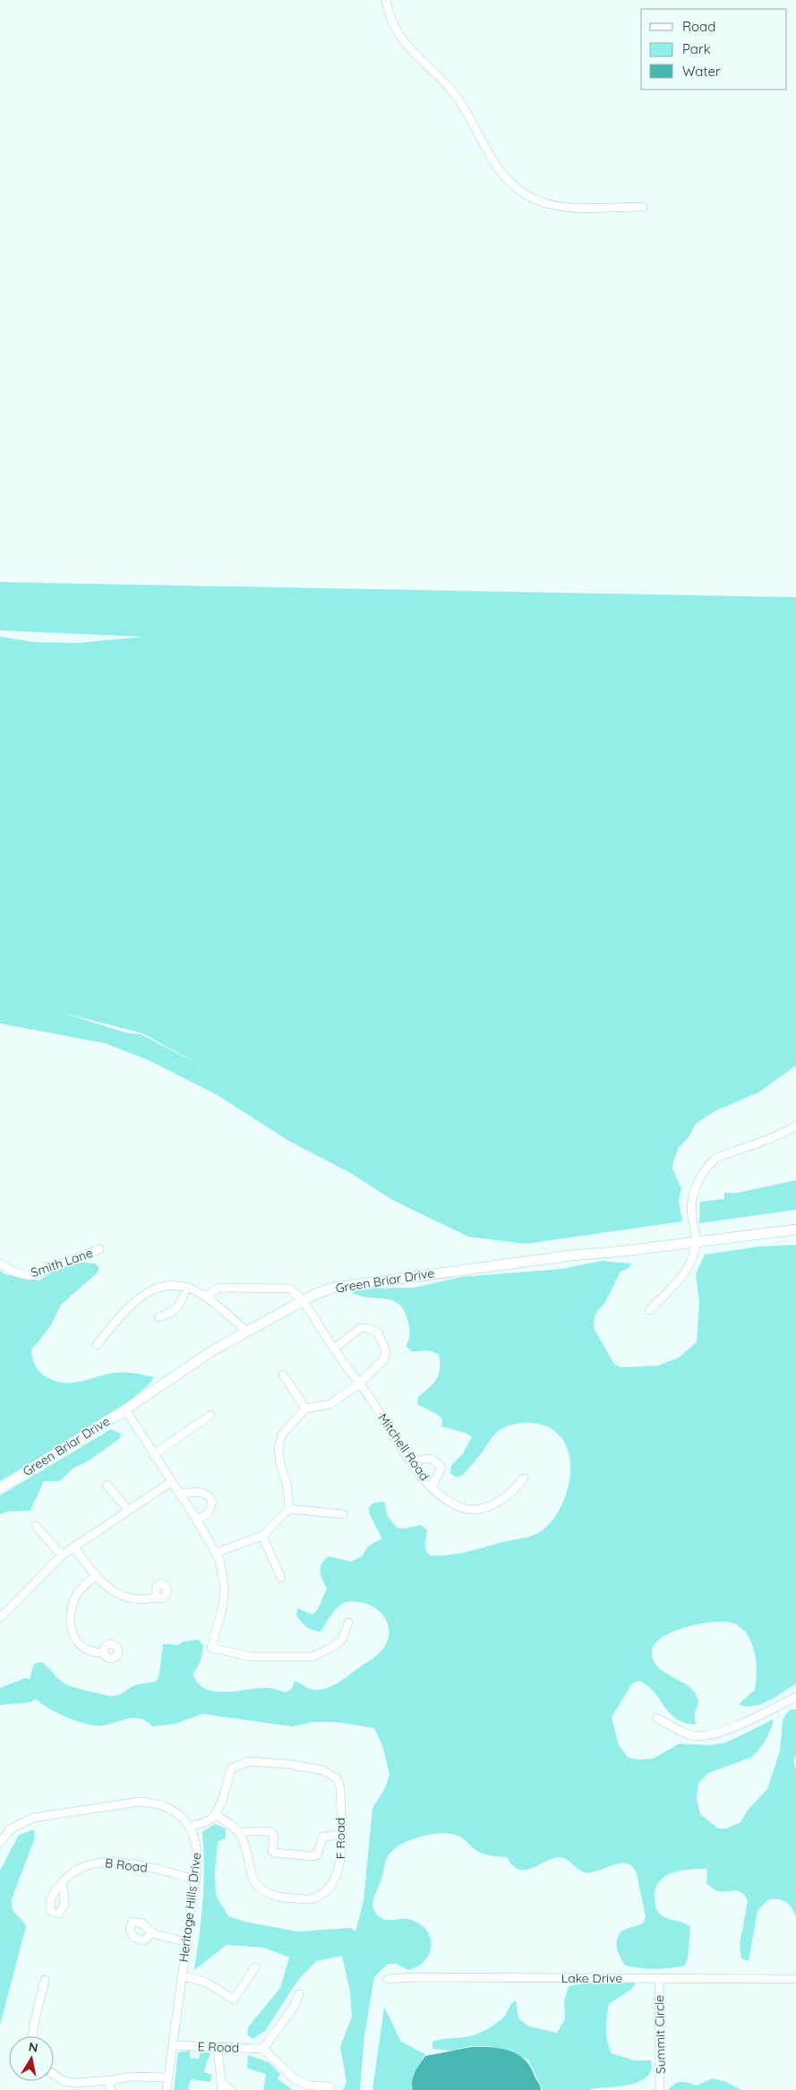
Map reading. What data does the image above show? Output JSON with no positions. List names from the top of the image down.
{
  "streets": {
    "street": [
      "Smith Lane",
      "Green Briar Drive",
      "Mitchell Road",
      "F Road",
      "B Road",
      "Heritage Hills Drive",
      "Lake Drive",
      "Summit Circle",
      "E Road"
    ]
  },
  "crossings": [
    ["Green Briar Drive", "Mitchell Road"],
    ["B Road", "Heritage Hills Drive"],
    ["Heritage Hills Drive", "E Road"],
    ["Lake Drive", "Summit Circle"]
  ],
  "legend": ["Road", "Park", "Water"],
  "north": "top"
}
